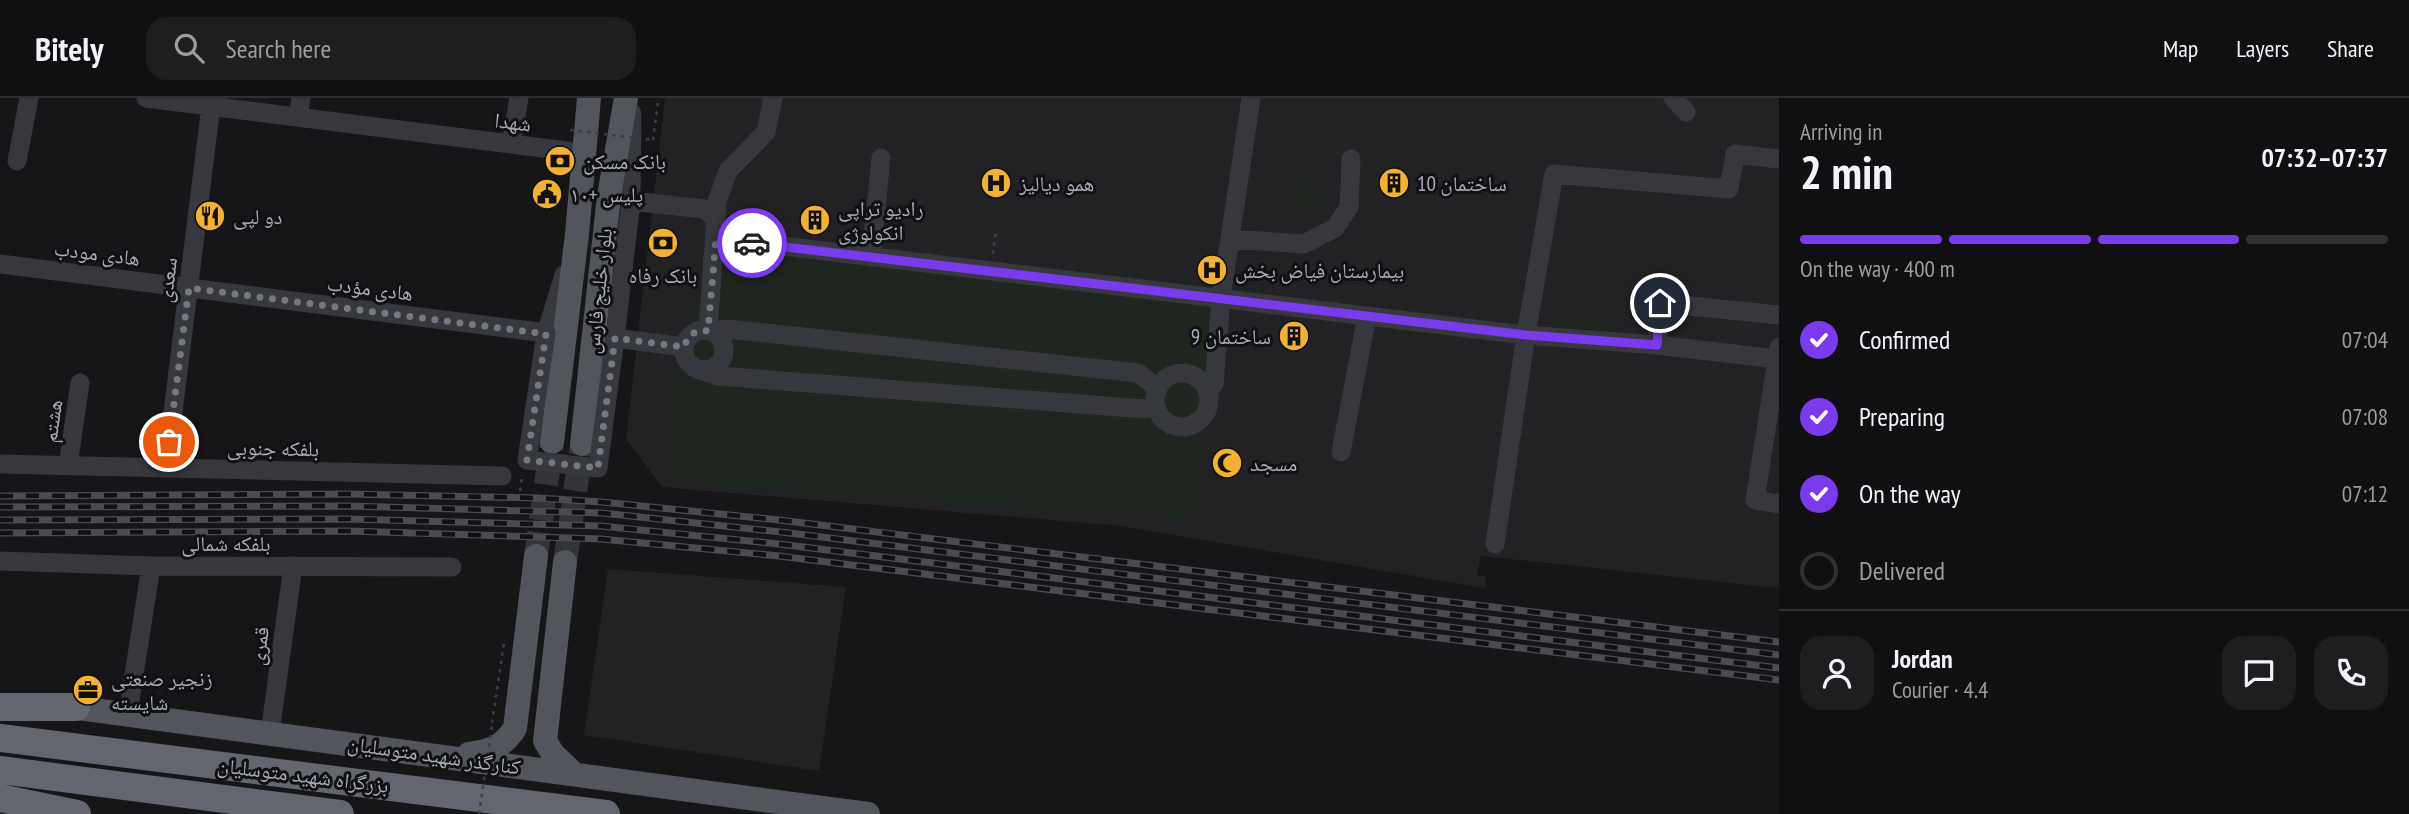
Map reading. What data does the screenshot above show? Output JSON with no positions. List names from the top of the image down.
{
  "streets": {
    "highway": ["بزرگراه شهید متوسلیان"],
    "main road": ["بلوار خلیج فارس", "کنارگذر شهید متوسلیان"],
    "street": [
      "شهدا",
      "هادی مودب",
      "سعدی",
      "هادی مؤدب",
      "هشتم",
      "بلفکه جنوبی",
      "بلفکه شمالی",
      "قمری"
    ]
  },
  "crossings": [
    ["شهدا", "سعدی"],
    ["شهدا", "بلوار خلیج فارس"],
    ["هادی مودب", "سعدی"],
    ["هادی مودب", "هادی مؤدب"],
    ["سعدی", "هادی مؤدب"],
    ["سعدی", "بلفکه جنوبی"],
    ["هشتم", "بلفکه جنوبی"],
    ["بلفکه شمالی", "قمری"],
    ["قمری", "کنارگذر شهید متوسلیان"]
  ],
  "places": {
    "bank": ["بانک مسکن", "بانک رفاه"],
    "hospital": ["همو دیالیز", "بیمارستان فیاض بخش"],
    "building": ["ساختمان 10", "رادیو تراپی انکولوژی", "ساختمان 9"],
    "public building": ["پلیس +۱۰"],
    "restaurant": ["دو لپی"],
    "mosque": ["مسجد"],
    "office": ["زنجیر صنعتی شایسته"]
  },
  "page": {
    "header": "Bitely",
    "search": "Search here",
    "nav": ["Map", "Layers", "Share"],
    "heading": ["2 min", "Arriving in", "07:32–07:37"],
    "panel": ["Jordan", "Courier · 4.4"],
    "bar": "On the way · 400 m",
    "list": [
      ["Confirmed", "07:04"],
      ["Preparing", "07:08"],
      ["On the way", "07:12"],
      "Delivered"
    ]
  }
}
